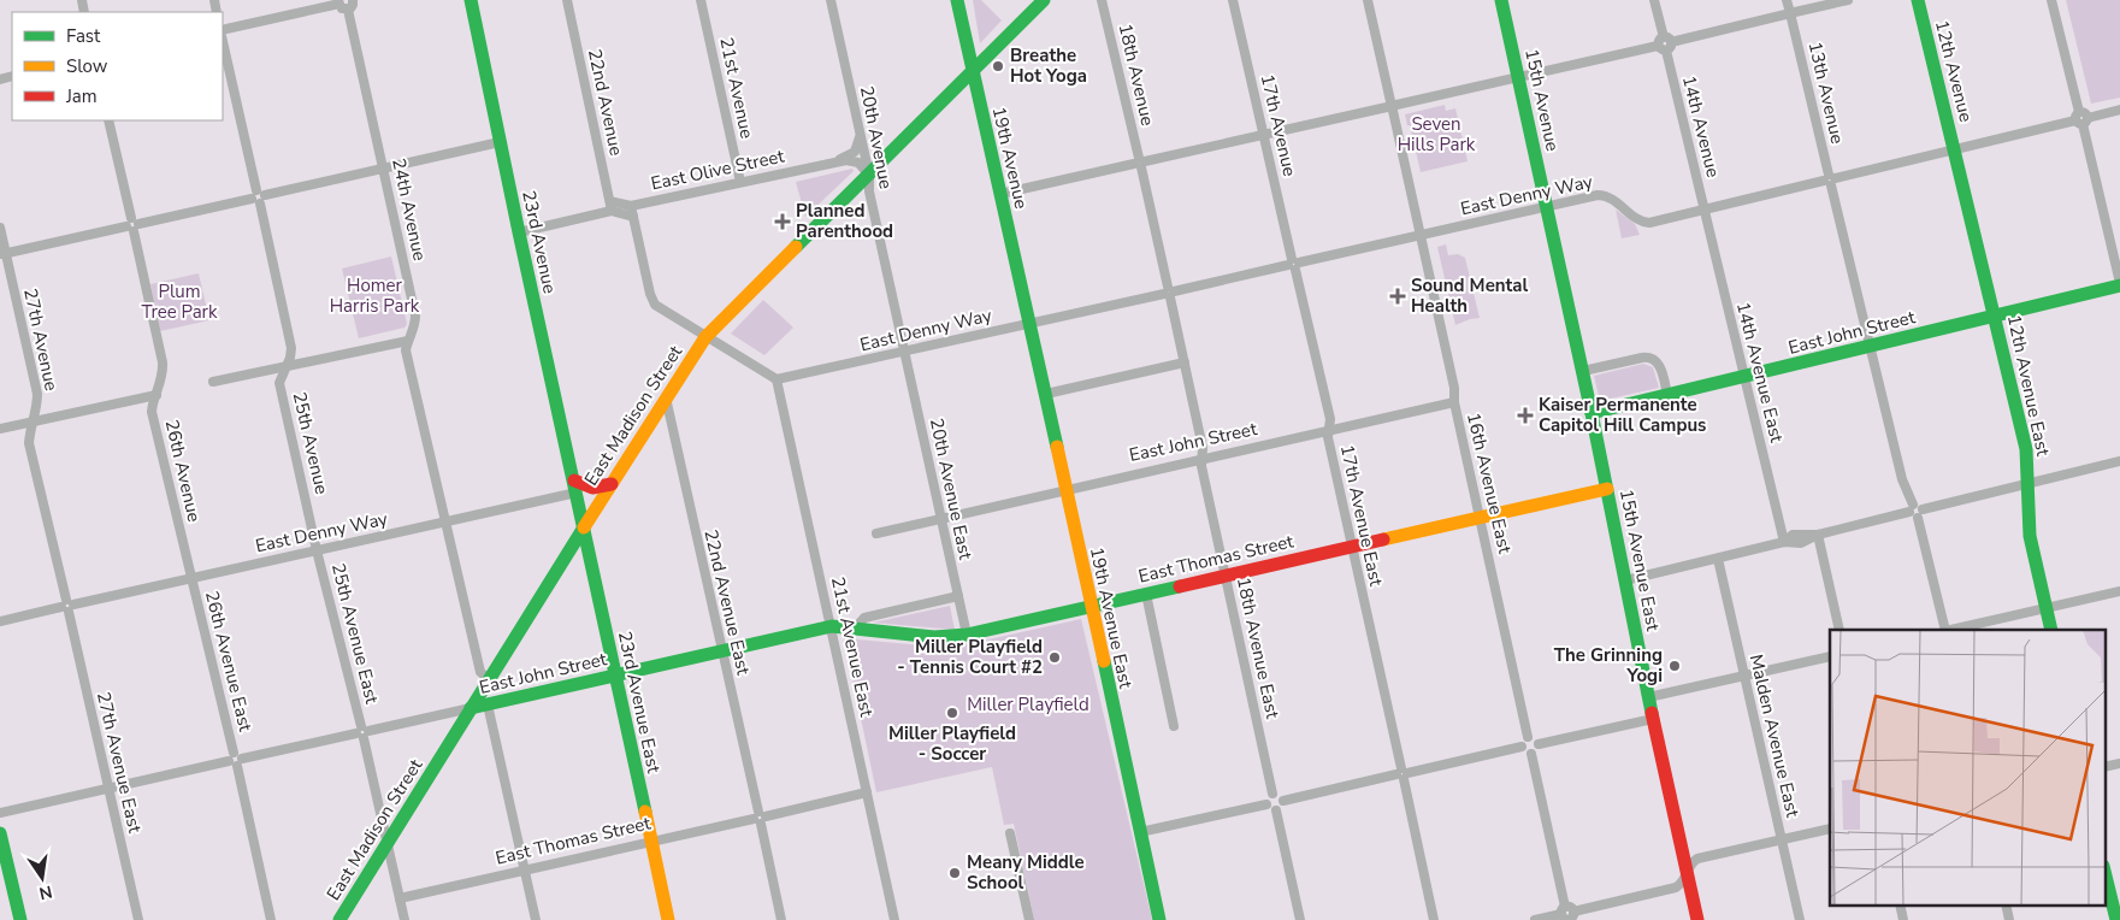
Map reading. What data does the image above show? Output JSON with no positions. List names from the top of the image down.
{
  "streets": {
    "street": [
      "12th Avenue",
      "18th Avenue",
      "21st Avenue",
      "13th Avenue",
      "15th Avenue",
      "22nd Avenue",
      "17th Avenue",
      "14th Avenue",
      "20th Avenue",
      "19th Avenue",
      "East Olive Street",
      "East Denny Way",
      "24th Avenue",
      "23rd Avenue",
      "East John Street",
      "27th Avenue",
      "14th Avenue East",
      "12th Avenue East",
      "East Madison Street",
      "25th Avenue",
      "26th Avenue",
      "16th Avenue East",
      "20th Avenue East",
      "17th Avenue East",
      "East Thomas Street",
      "15th Avenue East",
      "22nd Avenue East",
      "19th Avenue East",
      "25th Avenue East",
      "21st Avenue East",
      "18th Avenue East",
      "26th Avenue East",
      "23rd Avenue East",
      "Malden Avenue East",
      "27th Avenue East"
    ]
  },
  "crossings": [
    ["12th Avenue", "East Denny Way"],
    ["12th Avenue", "12th Avenue East"],
    ["18th Avenue", "East Denny Way"],
    ["18th Avenue", "18th Avenue East"],
    ["21st Avenue", "East Olive Street"],
    ["13th Avenue", "East Denny Way"],
    ["13th Avenue", "East John Street"],
    ["15th Avenue", "East Denny Way"],
    ["15th Avenue", "15th Avenue East"],
    ["22nd Avenue", "East Olive Street"],
    ["17th Avenue", "East Denny Way"],
    ["17th Avenue", "17th Avenue East"],
    ["14th Avenue", "East Denny Way"],
    ["14th Avenue", "14th Avenue East"],
    ["20th Avenue", "East Olive Street"],
    ["20th Avenue", "East Denny Way"],
    ["20th Avenue", "East Madison Street"],
    ["20th Avenue", "20th Avenue East"],
    ["19th Avenue", "East Denny Way"],
    ["19th Avenue", "East Madison Street"],
    ["19th Avenue", "19th Avenue East"],
    ["East Olive Street", "23rd Avenue"],
    ["East Olive Street", "East Madison Street"],
    ["East Denny Way", "24th Avenue"],
    ["East Denny Way", "23rd Avenue"],
    ["East Denny Way", "27th Avenue"],
    ["East Denny Way", "14th Avenue East"],
    ["East Denny Way", "12th Avenue East"],
    ["East Denny Way", "25th Avenue"],
    ["East Denny Way", "26th Avenue"],
    ["East Denny Way", "16th Avenue East"],
    ["East Denny Way", "20th Avenue East"],
    ["East Denny Way", "17th Avenue East"],
    ["East Denny Way", "15th Avenue East"],
    ["East Denny Way", "19th Avenue East"],
    ["East Denny Way", "25th Avenue East"],
    ["East Denny Way", "21st Avenue East"],
    ["East Denny Way", "18th Avenue East"],
    ["East Denny Way", "26th Avenue East"],
    ["East Denny Way", "23rd Avenue East"],
    ["East Denny Way", "27th Avenue East"],
    ["24th Avenue", "East Madison Street"],
    ["23rd Avenue", "23rd Avenue East"],
    ["East John Street", "14th Avenue East"],
    ["East John Street", "12th Avenue East"],
    ["East John Street", "East Madison Street"],
    ["East John Street", "16th Avenue East"],
    ["East John Street", "20th Avenue East"],
    ["East John Street", "17th Avenue East"],
    ["East John Street", "East Thomas Street"],
    ["East John Street", "15th Avenue East"],
    ["East John Street", "22nd Avenue East"],
    ["East John Street", "19th Avenue East"],
    ["East John Street", "25th Avenue East"],
    ["East John Street", "21st Avenue East"],
    ["East John Street", "18th Avenue East"],
    ["East John Street", "26th Avenue East"],
    ["East John Street", "23rd Avenue East"],
    ["East John Street", "27th Avenue East"],
    ["27th Avenue", "27th Avenue East"],
    ["East Madison Street", "22nd Avenue East"],
    ["East Madison Street", "25th Avenue East"],
    ["East Madison Street", "23rd Avenue East"],
    ["25th Avenue", "25th Avenue East"],
    ["26th Avenue", "26th Avenue East"],
    ["16th Avenue East", "East Thomas Street"],
    ["20th Avenue East", "East Thomas Street"],
    ["17th Avenue East", "East Thomas Street"],
    ["East Thomas Street", "15th Avenue East"],
    ["East Thomas Street", "22nd Avenue East"],
    ["East Thomas Street", "19th Avenue East"],
    ["East Thomas Street", "25th Avenue East"],
    ["East Thomas Street", "21st Avenue East"],
    ["East Thomas Street", "18th Avenue East"],
    ["East Thomas Street", "23rd Avenue East"]
  ],
  "parks": [
    "Seven Hills Park",
    "Homer Harris Park",
    "Plum Tree Park",
    "Miller Playfield"
  ],
  "places": {
    "other": [
      "Breathe Hot Yoga",
      "Miller Playfield - Tennis Court #2",
      "The Grinning Yogi",
      "Miller Playfield - Soccer",
      "Meany Middle School"
    ],
    "health": ["Planned Parenthood", "Sound Mental Health", "Kaiser Permanente Capitol Hill Campus"]
  },
  "legend": ["Fast", "Slow", "Jam"],
  "north": "bottom"
}
